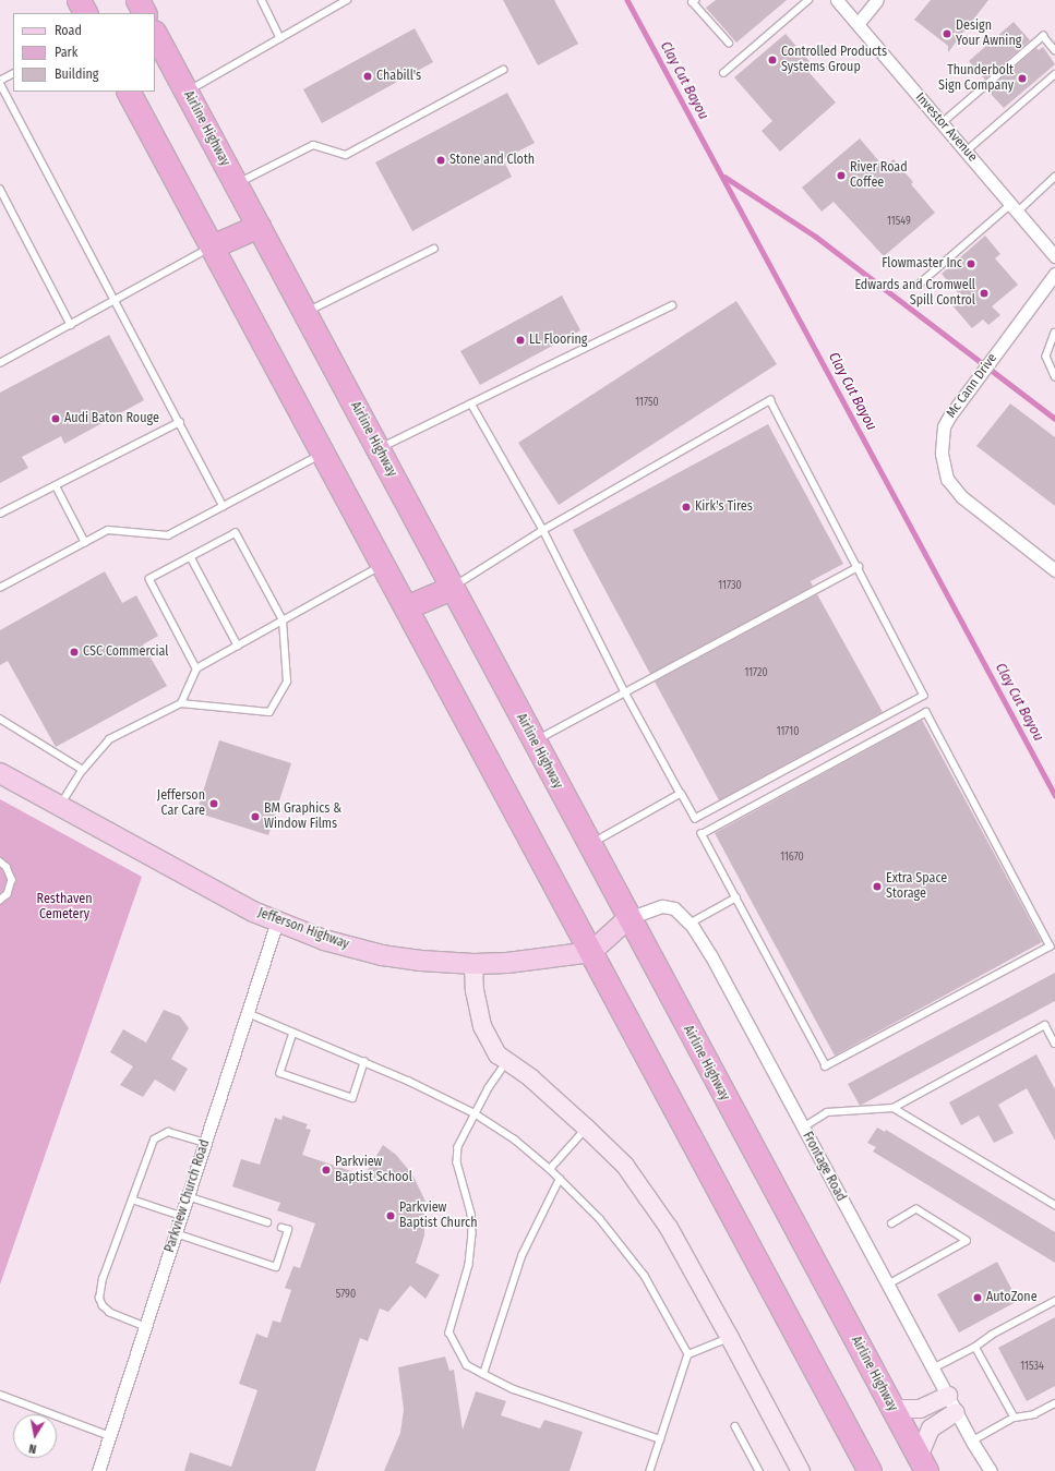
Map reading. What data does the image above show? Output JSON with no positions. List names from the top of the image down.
{
  "streets": {
    "highway": ["Airline Highway"],
    "main road": ["Jefferson Highway"],
    "street": [
      "Investor Avenue",
      "Mc Cann Drive",
      "Frontage Road",
      "Parkview Church Road"
    ]
  },
  "crossings": [
    ["Airline Highway", "Frontage Road"],
    ["Jefferson Highway", "Parkview Church Road"]
  ],
  "water": ["Clay Cut Bayou"],
  "parks": ["Resthaven Cemetery"],
  "places": [
    "Design Your Awning",
    "Controlled Products Systems Group",
    "Chabill's",
    "Thunderbolt Sign Company",
    "Stone and Cloth",
    "River Road Coffee",
    "Flowmaster Inc",
    "Edwards and Cromwell Spill Control",
    "LL Flooring",
    "Audi Baton Rouge",
    "Kirk's Tires",
    "CSC Commercial",
    "Jefferson Car Care",
    "BM Graphics & Window Films",
    "Extra Space Storage",
    "Parkview Baptist School",
    "Parkview Baptist Church",
    "AutoZone"
  ],
  "house_numbers": [
    "11549",
    "11750",
    "11730",
    "11720",
    "11710",
    "11670",
    "5790",
    "11534"
  ],
  "legend": ["Road", "Park", "Building"],
  "north": "bottom"
}
